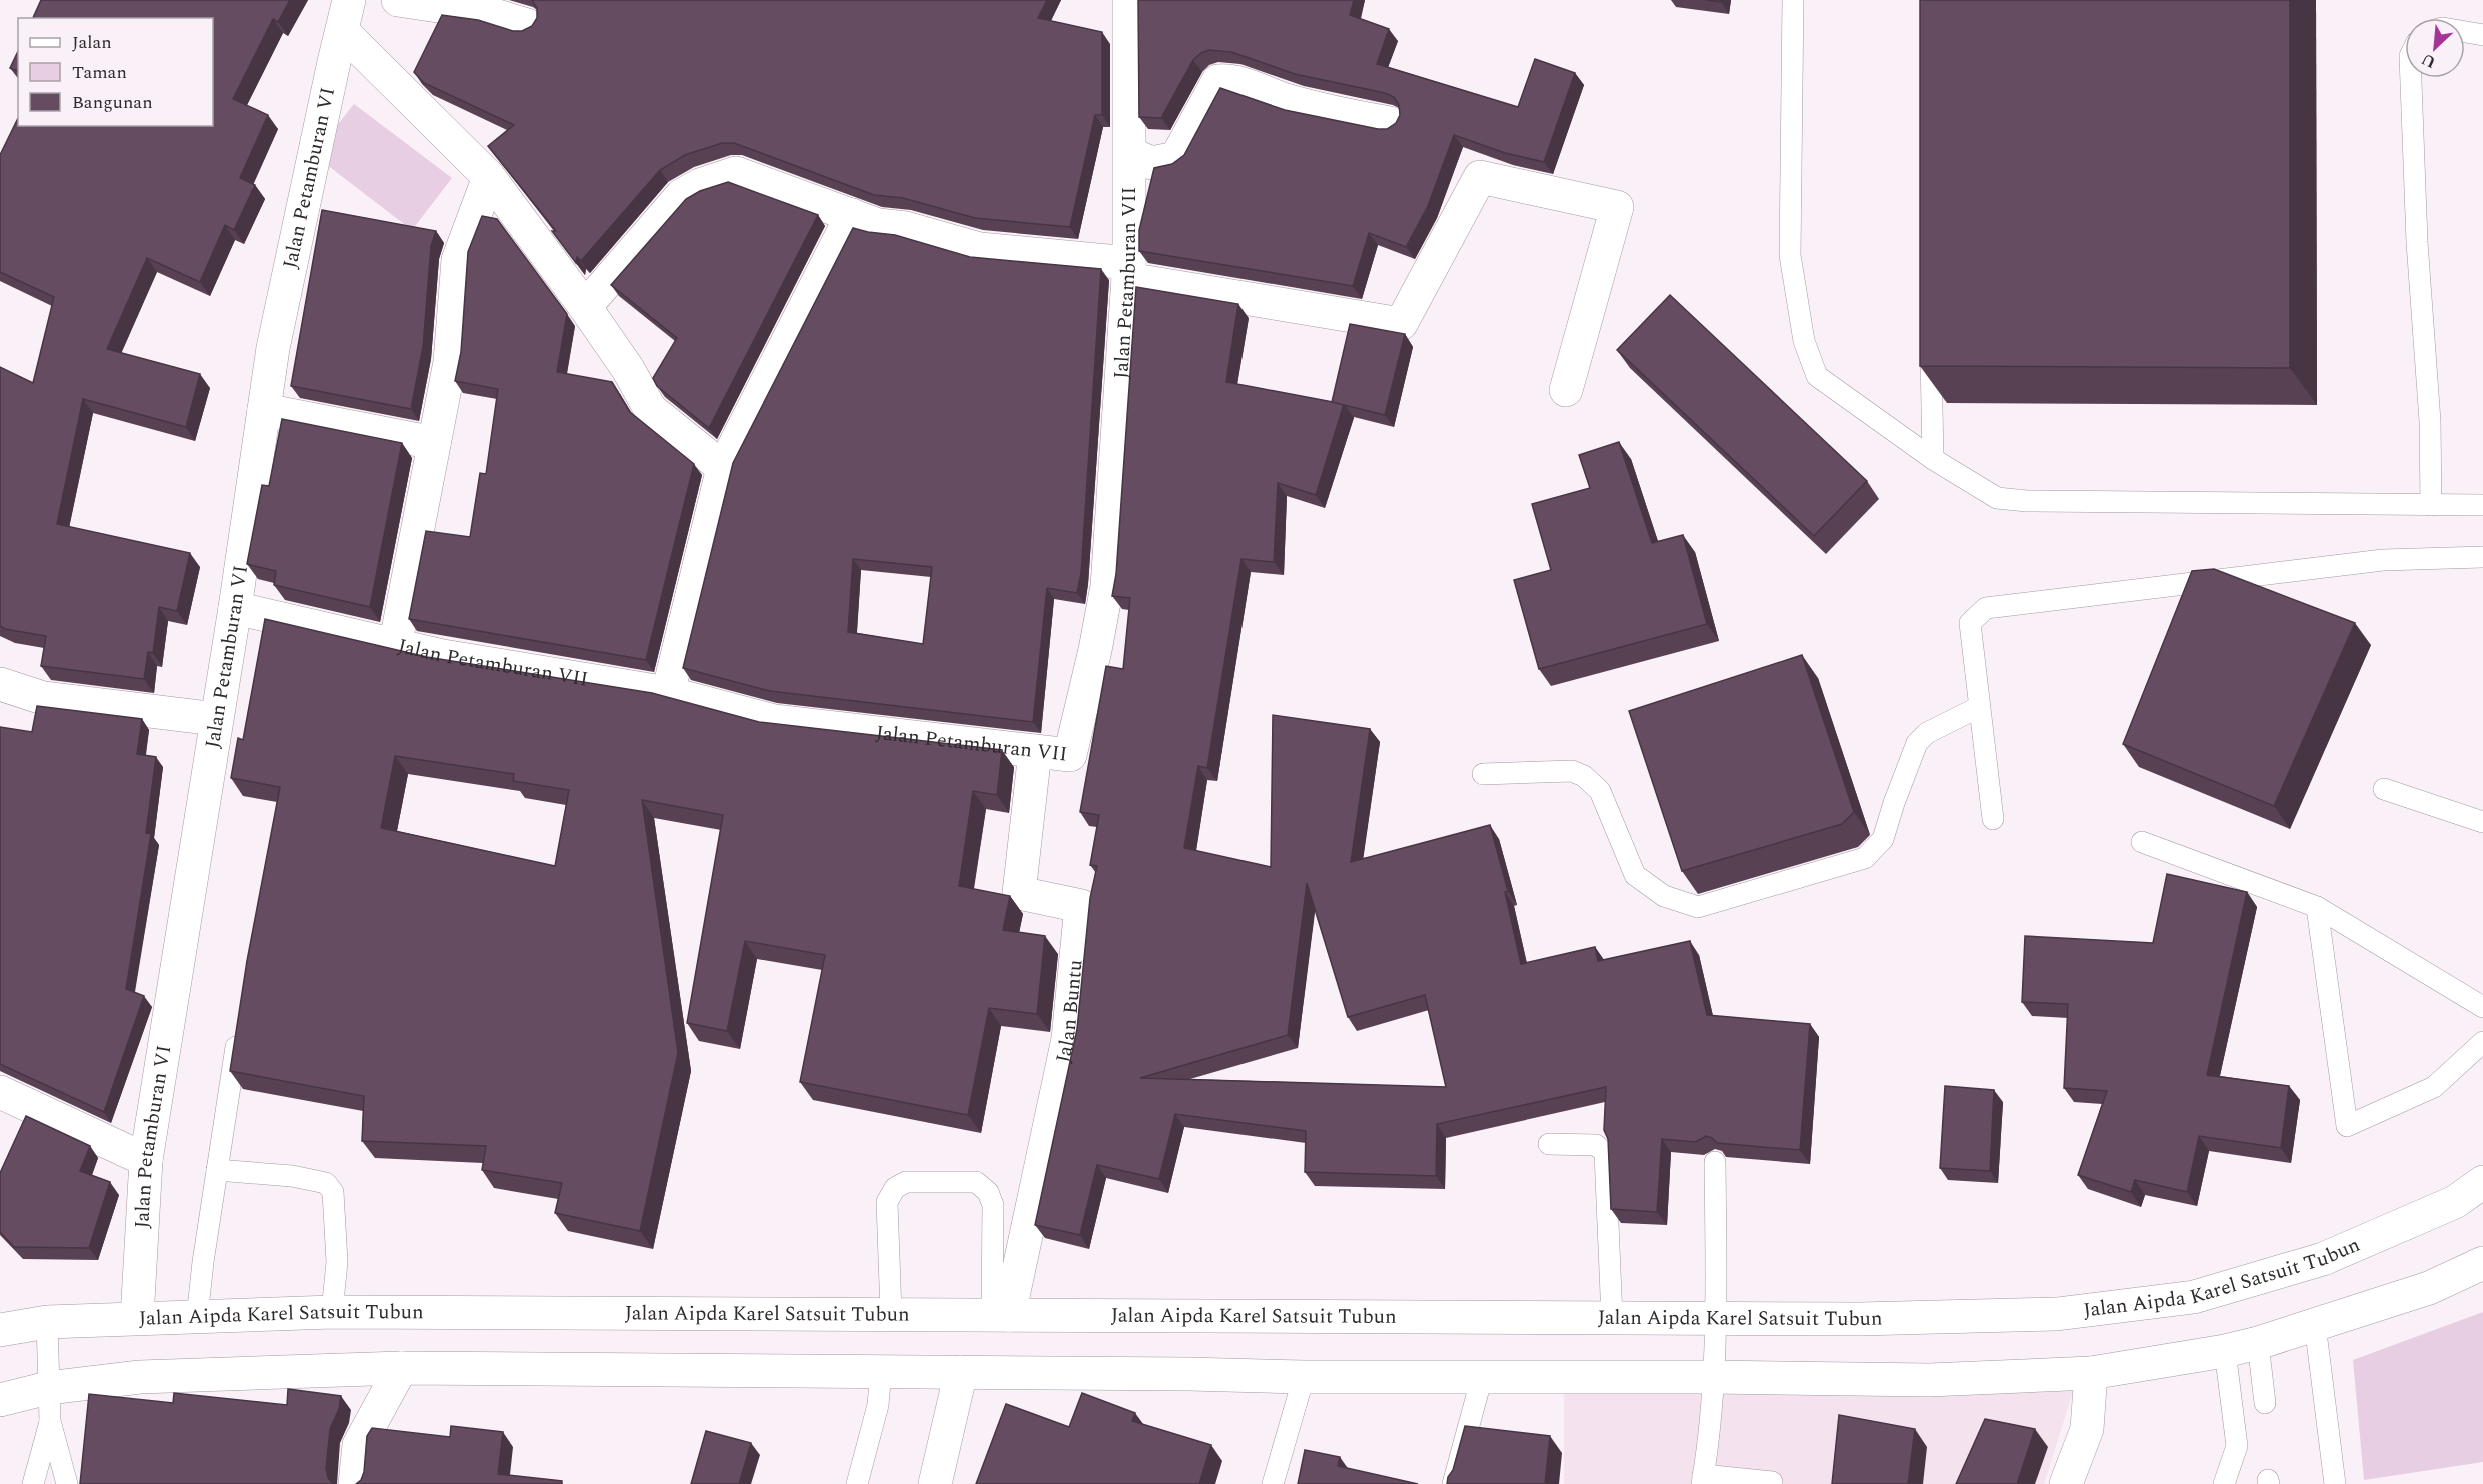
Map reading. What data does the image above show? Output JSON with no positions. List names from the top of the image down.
{
  "streets": {
    "street": [
      "Jalan Petamburan VI",
      "Jalan Petamburan VII",
      "Jalan Buntu",
      "Jalan Aipda Karel Satsuit Tubun"
    ]
  },
  "crossings": [
    ["Jalan Petamburan VI", "Jalan Petamburan VII"],
    ["Jalan Petamburan VI", "Jalan Aipda Karel Satsuit Tubun"],
    ["Jalan Petamburan VII", "Jalan Buntu"],
    ["Jalan Buntu", "Jalan Aipda Karel Satsuit Tubun"]
  ],
  "legend": ["Jalan", "Taman", "Bangunan"],
  "north": "bottom left"
}
